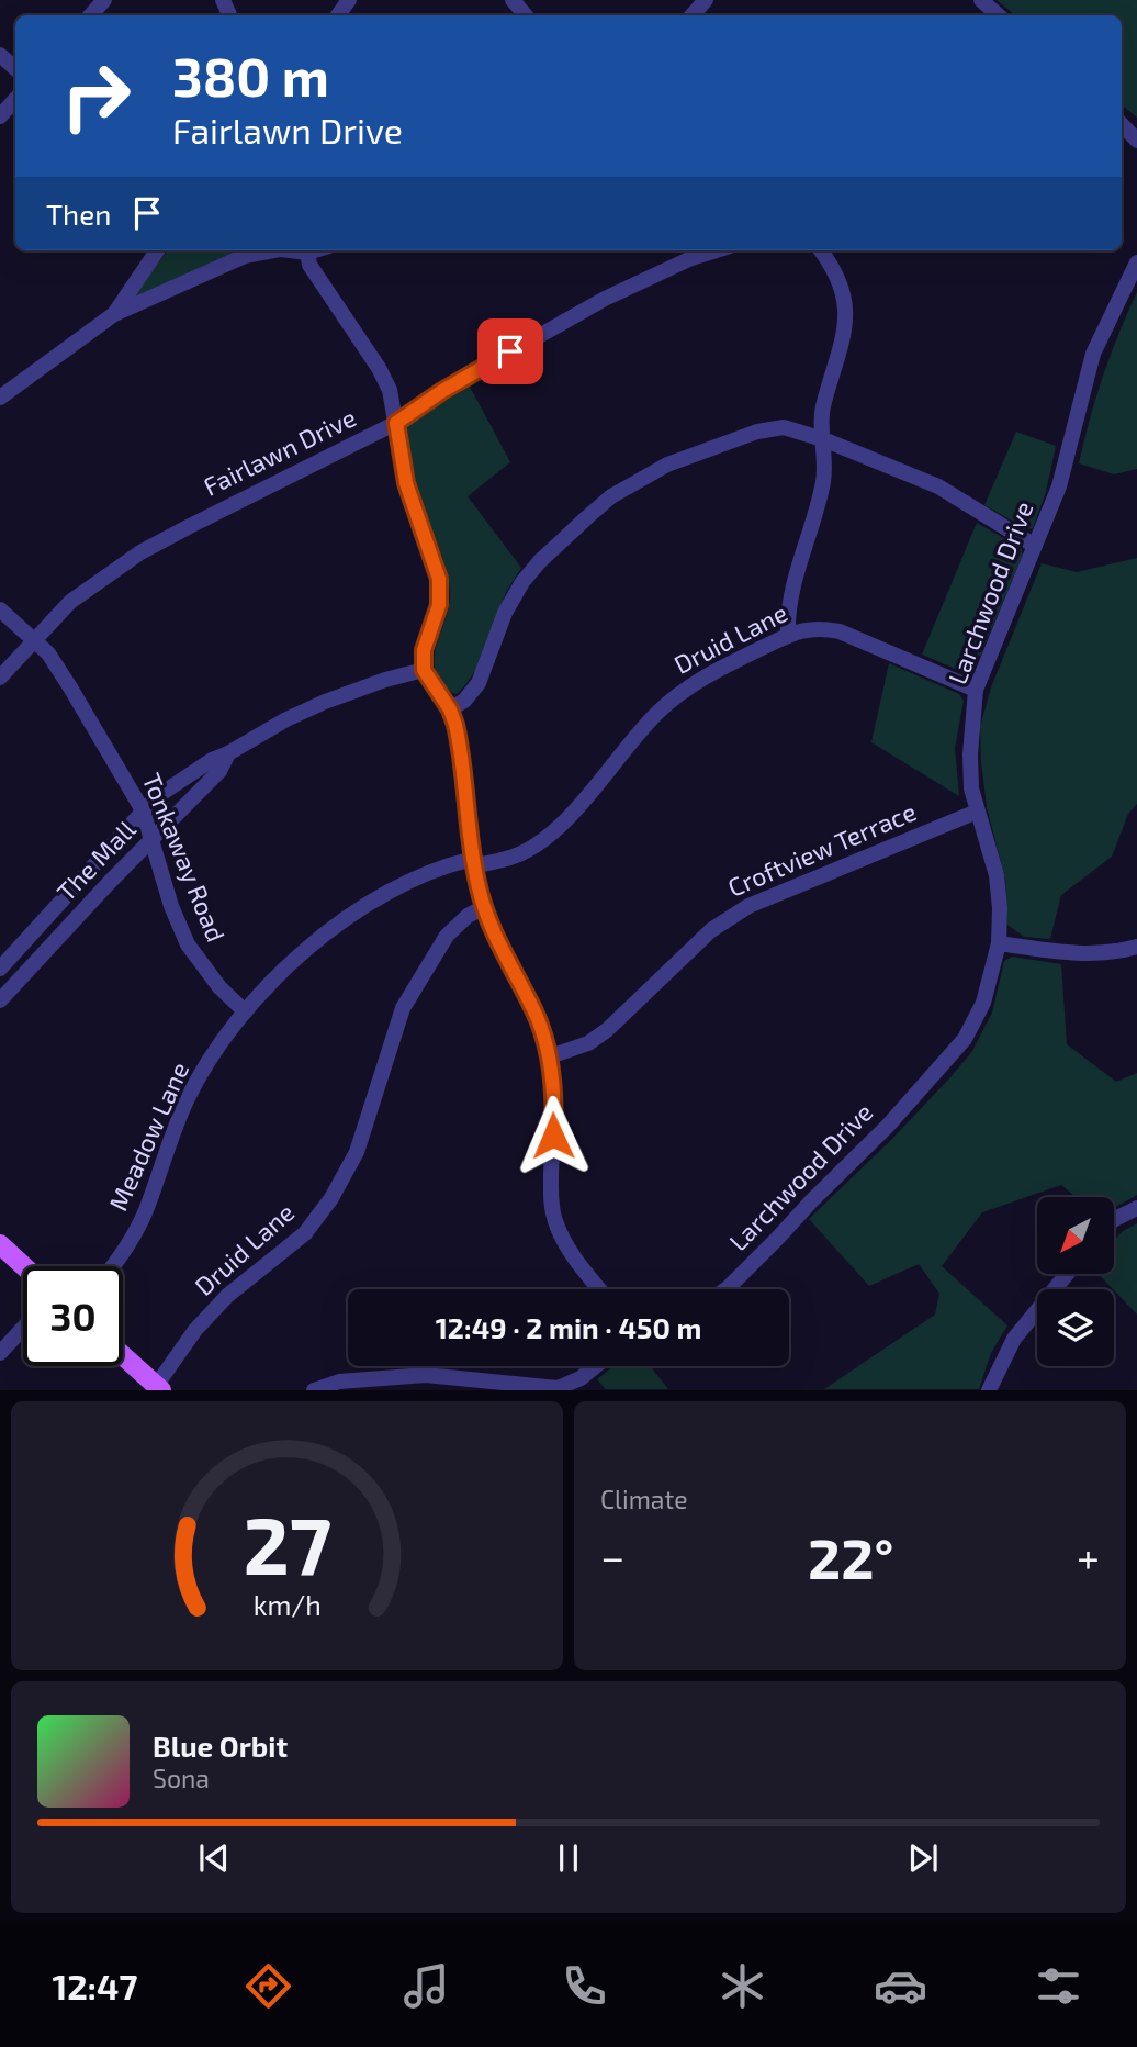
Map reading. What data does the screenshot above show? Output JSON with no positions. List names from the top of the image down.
{
  "streets": {
    "street": [
      "Fairlawn Drive",
      "Larchwood Drive",
      "Druid Lane",
      "Croftview Terrace",
      "Tonkaway Road",
      "The Mall",
      "Meadow Lane"
    ]
  },
  "crossings": [
    ["Fairlawn Drive", "Tonkaway Road"],
    ["Larchwood Drive", "Druid Lane"],
    ["Larchwood Drive", "Croftview Terrace"],
    ["Druid Lane", "Meadow Lane"],
    ["Tonkaway Road", "The Mall"],
    ["Tonkaway Road", "Meadow Lane"]
  ],
  "north": "bottom left",
  "page": {
    "turn": ["380 m", "Fairlawn Drive"],
    "then": "Then",
    "limit": "30",
    "trip": "12:49 · 2 min · 450 m",
    "tile": "Climate",
    "heat": ["−", "22°", "+"],
    "song": ["Blue Orbit", "Sona"],
    "tabs": "12:47",
    "gauge": ["27", "km/h"]
  }
}
